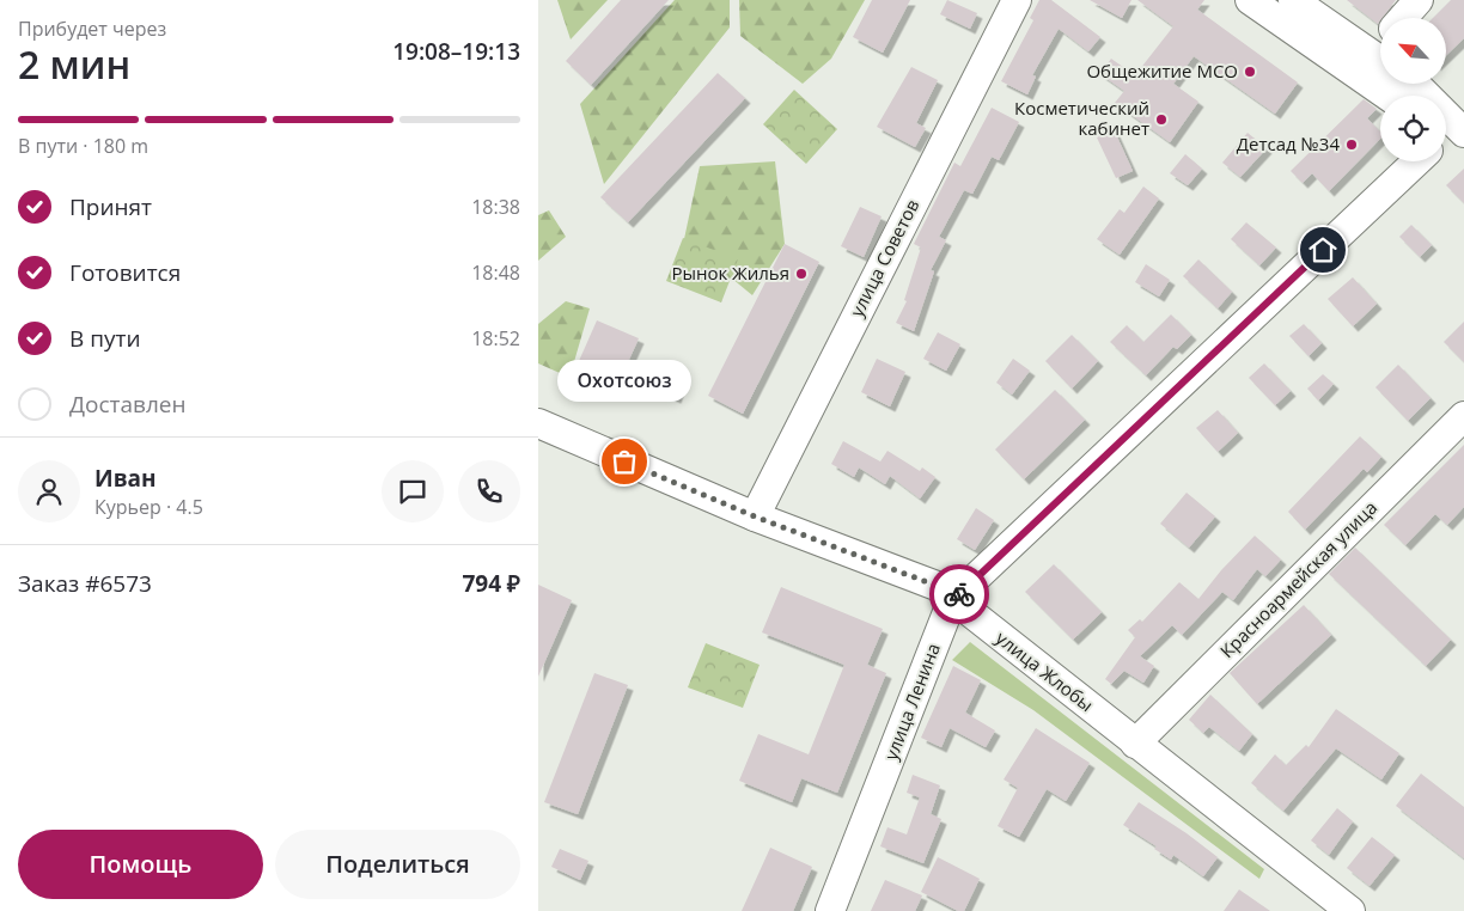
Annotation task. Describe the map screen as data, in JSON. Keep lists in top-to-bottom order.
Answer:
{
  "streets": {
    "street": [
      "улица Советов",
      "Красноармейская улица",
      "улица Жлобы",
      "улица Ленина"
    ]
  },
  "crossings": [
    ["улица Советов", "улица Жлобы"],
    ["Красноармейская улица", "улица Жлобы"],
    ["улица Жлобы", "улица Ленина"]
  ],
  "places": [
    "Общежитие МСО",
    "Косметический кабинет",
    "Детсад №34",
    "Рынок Жилья",
    "Охотсоюз"
  ],
  "north": "top left",
  "page": {
    "heading": ["2 мин", "Прибудет через", "19:08–19:13"],
    "panel": [
      "Иван",
      "Курьер · 4.5",
      "Заказ #6573",
      "794 ₽"
    ],
    "bar": "В пути · 180 m",
    "list": [
      ["Принят", "18:38"],
      ["Готовится", "18:48"],
      ["В пути", "18:52"],
      "Доставлен"
    ],
    "bubble": "Охотсоюз",
    "buttons": ["Помощь", "Поделиться"]
  }
}
